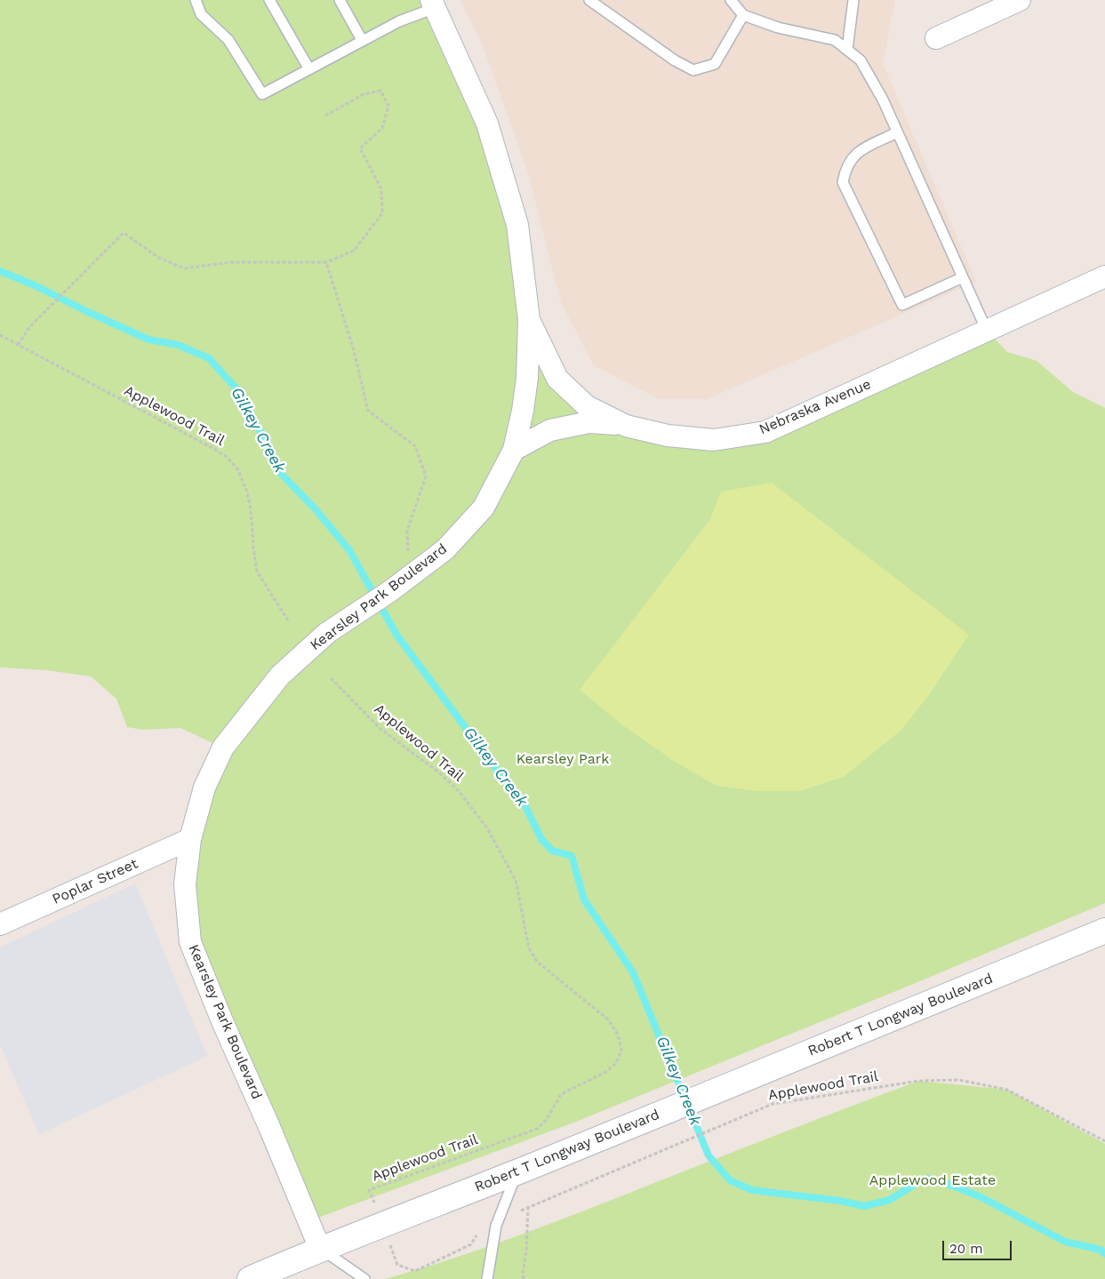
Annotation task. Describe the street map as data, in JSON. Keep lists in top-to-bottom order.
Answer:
{
  "streets": {
    "street": [
      "Nebraska Avenue",
      "Kearsley Park Boulevard",
      "Poplar Street",
      "Robert T Longway Boulevard"
    ],
    "path": ["Applewood Trail"]
  },
  "crossings": [
    ["Nebraska Avenue", "Kearsley Park Boulevard"],
    ["Applewood Trail", "Robert T Longway Boulevard"],
    ["Kearsley Park Boulevard", "Poplar Street"],
    ["Kearsley Park Boulevard", "Robert T Longway Boulevard"]
  ],
  "water": ["Gilkey Creek"],
  "parks": ["Kearsley Park", "Applewood Estate"],
  "scale_bar": "20 m"
}
